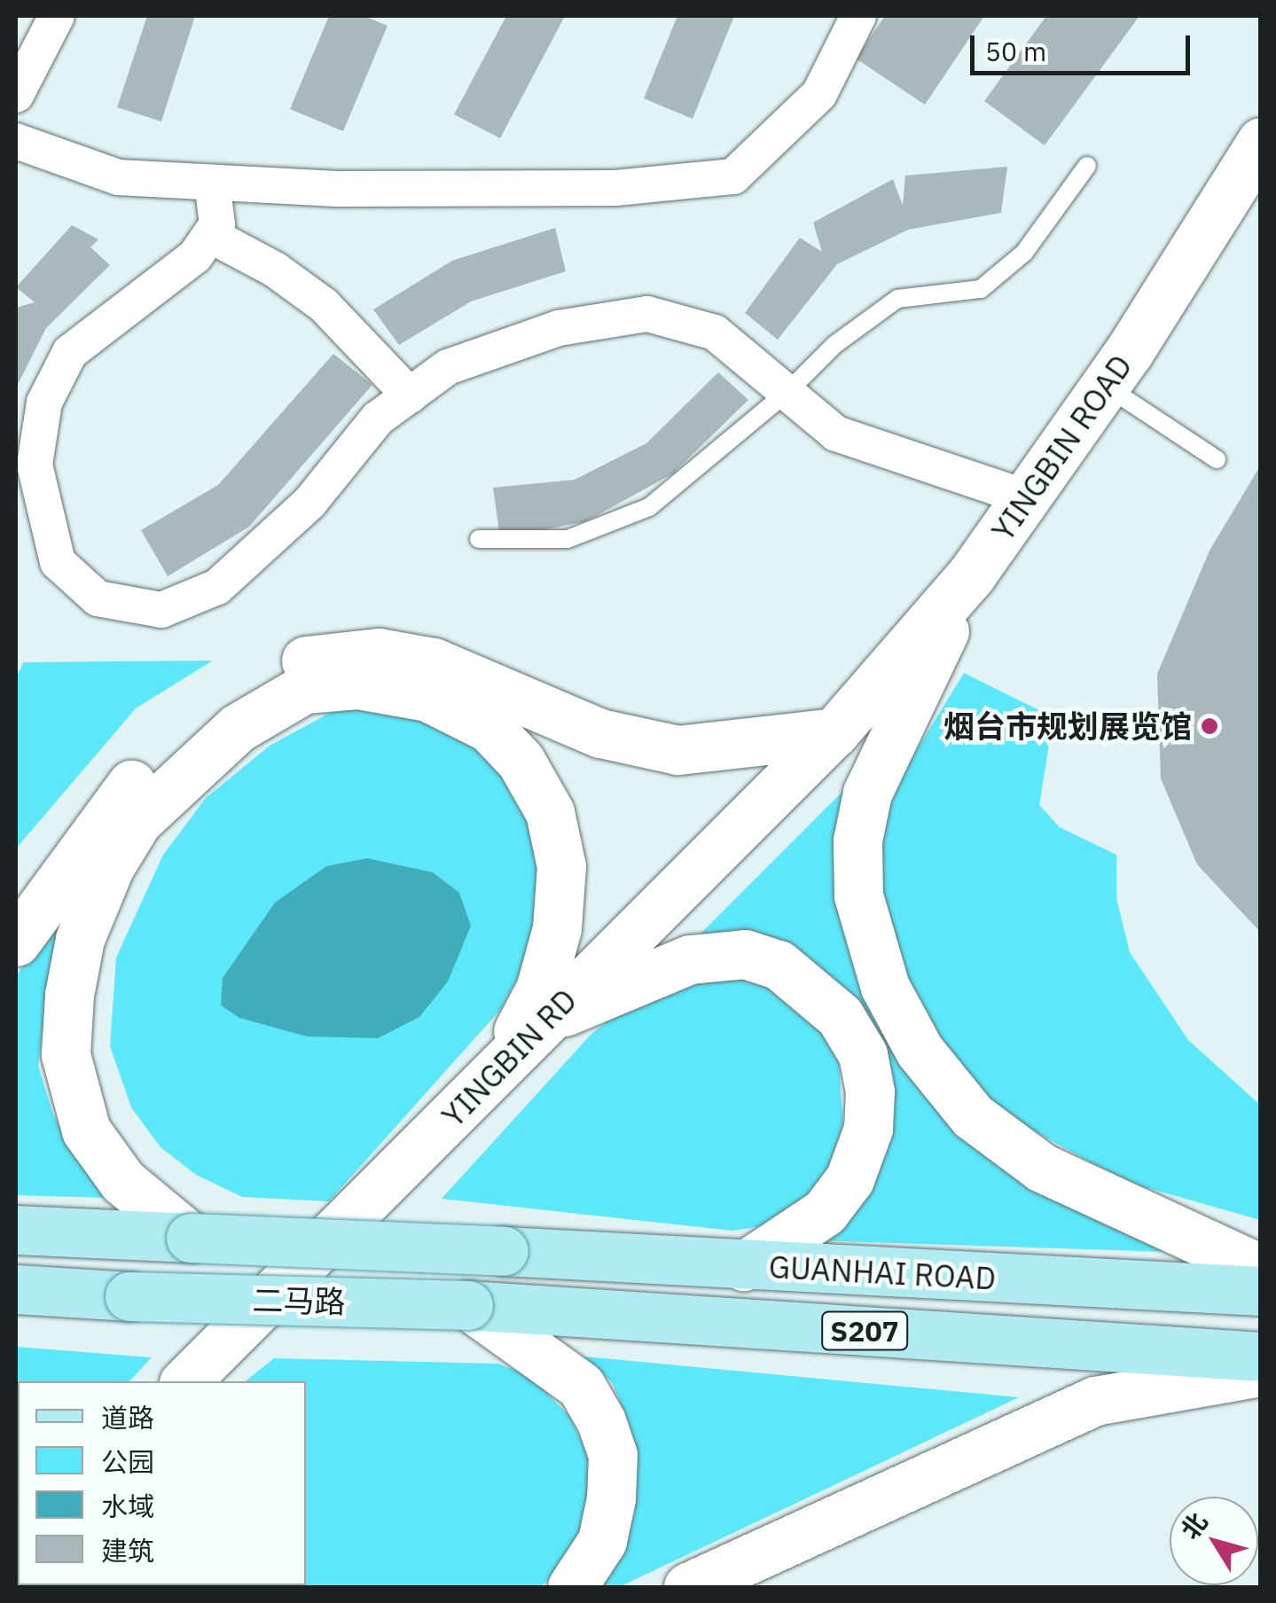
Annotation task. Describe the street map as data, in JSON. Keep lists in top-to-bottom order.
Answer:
{
  "streets": {
    "main road": [
      "YINGBIN ROAD",
      "YINGBIN RD",
      "GUANHAI ROAD",
      "二马路",
      "S207"
    ]
  },
  "crossings": [
    ["YINGBIN ROAD", "YINGBIN RD"],
    ["GUANHAI ROAD", "二马路"],
    ["二马路", "S207"]
  ],
  "places": ["烟台市规划展览馆"],
  "legend": [
    "道路",
    "公园",
    "水域",
    "建筑"
  ],
  "scale_bar": "50 m",
  "north": "top left"
}
